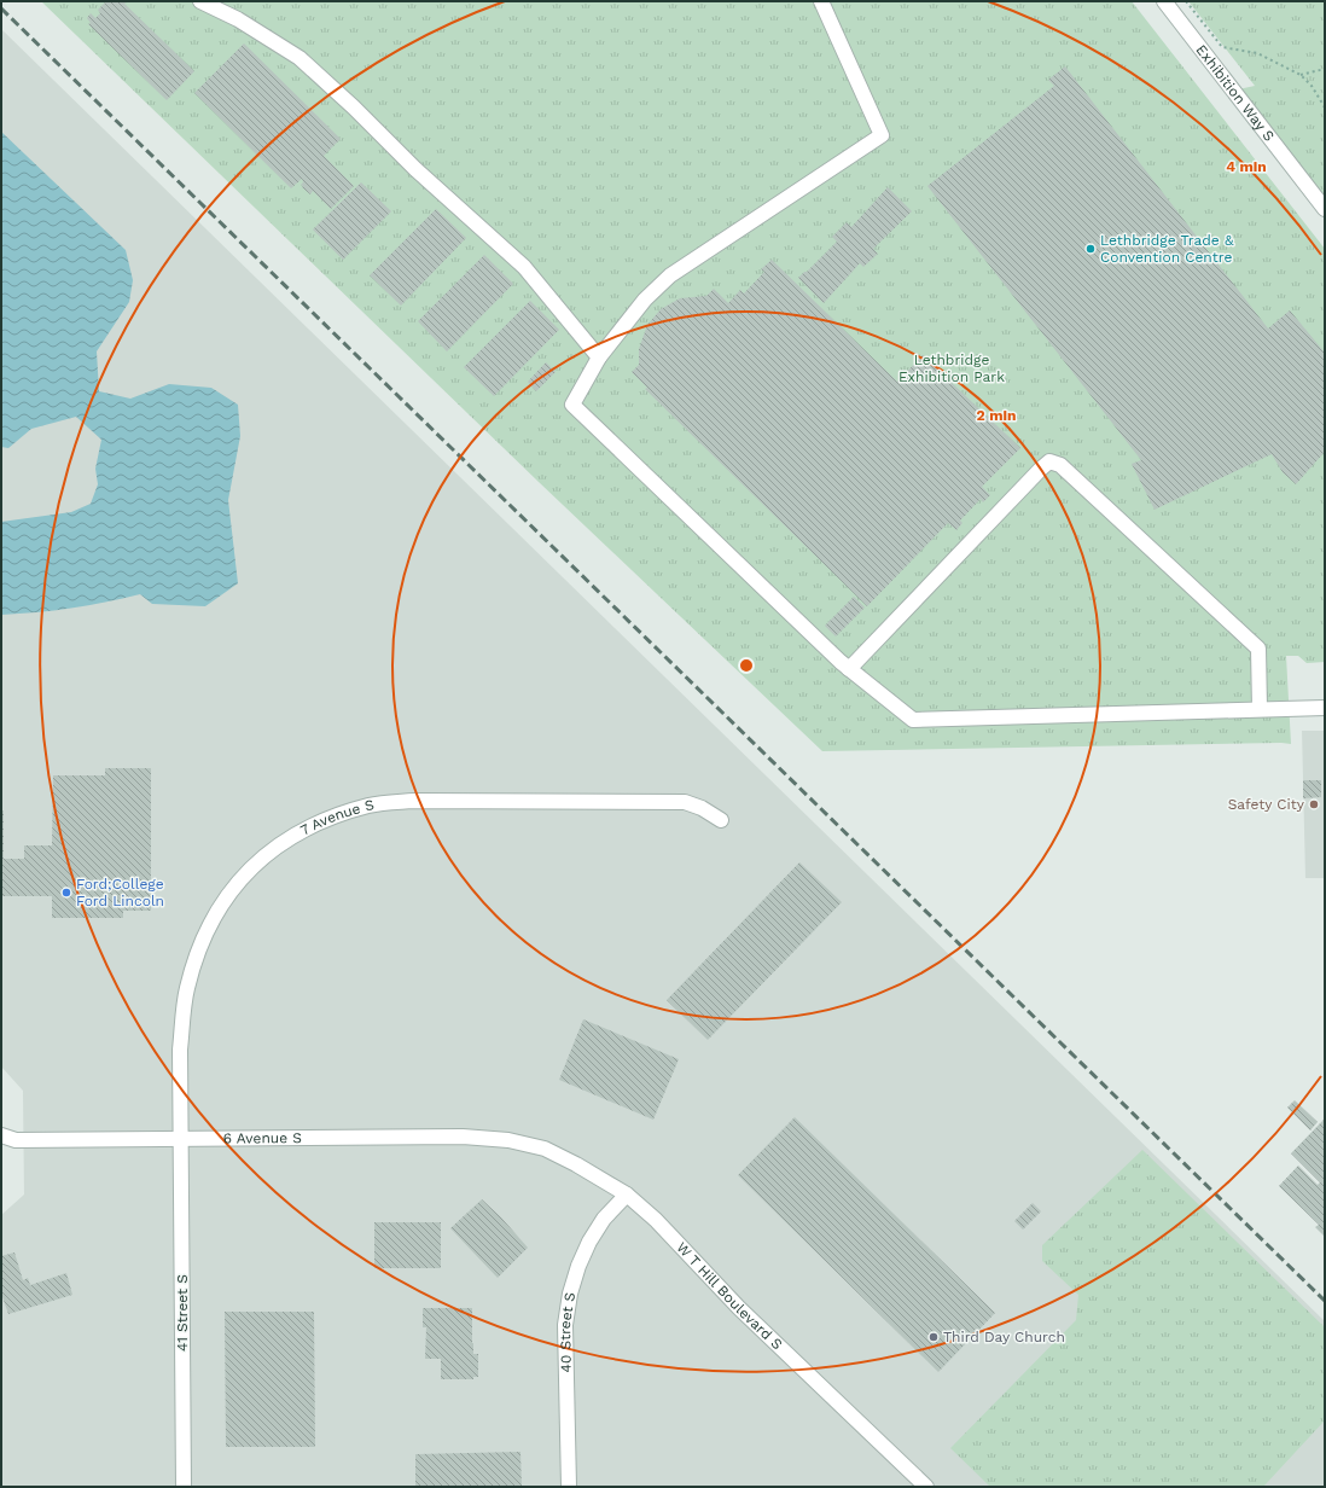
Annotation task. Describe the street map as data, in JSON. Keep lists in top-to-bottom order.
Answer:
{
  "streets": {
    "street": [
      "Exhibition Way S",
      "7 Avenue S",
      "6 Avenue S",
      "W T Hill Boulevard S",
      "41 Street S",
      "40 Street S"
    ]
  },
  "crossings": [
    ["7 Avenue S", "6 Avenue S"],
    ["7 Avenue S", "41 Street S"],
    ["6 Avenue S", "W T Hill Boulevard S"],
    ["6 Avenue S", "41 Street S"],
    ["W T Hill Boulevard S", "40 Street S"]
  ],
  "parks": ["Lethbridge Exhibition Park"],
  "places": [
    "Lethbridge Trade & Convention Centre",
    "Safety City",
    "Ford;College Ford Lincoln",
    "Third Day Church"
  ],
  "rings": ["4 min", "2 min"]
}
